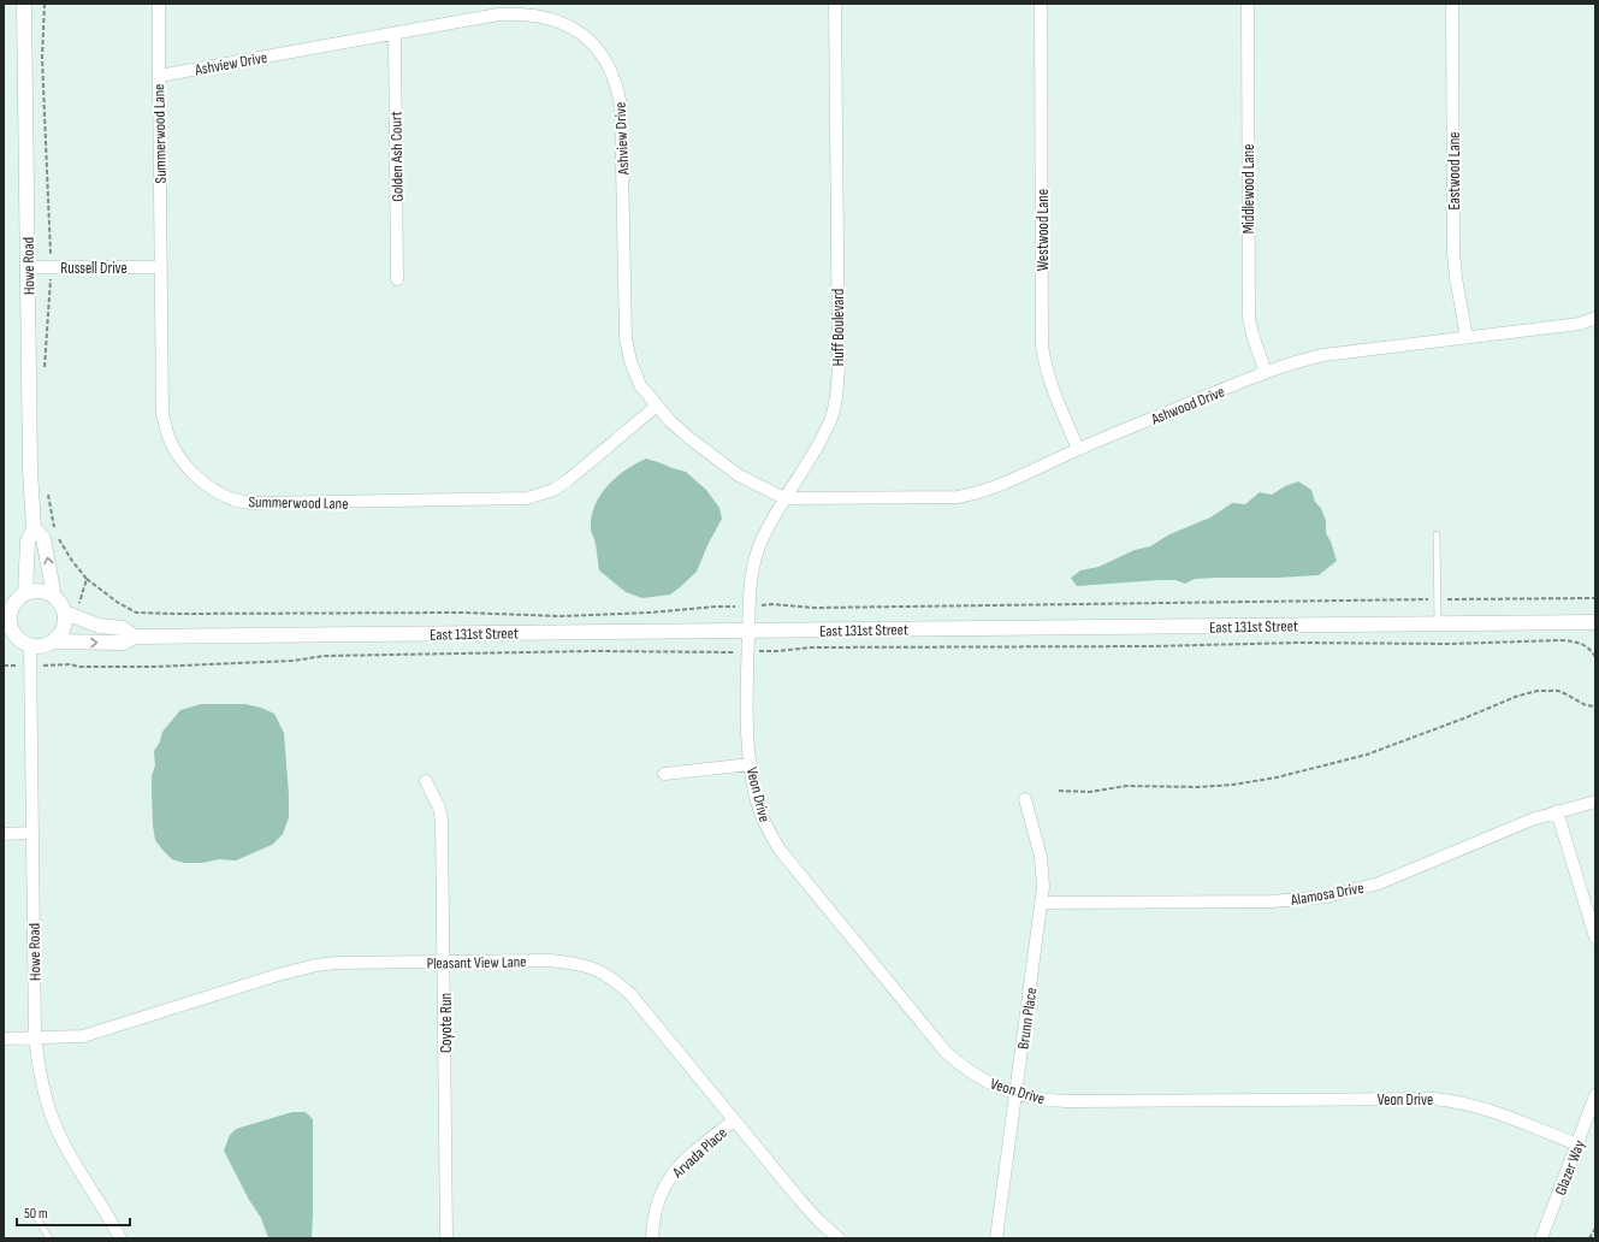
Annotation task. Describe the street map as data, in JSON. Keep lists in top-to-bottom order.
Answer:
{
  "streets": {
    "street": [
      "Ashview Drive",
      "Summerwood Lane",
      "Golden Ash Court",
      "Eastwood Lane",
      "Middlewood Lane",
      "Westwood Lane",
      "Howe Road",
      "Russell Drive",
      "Huff Boulevard",
      "Ashwood Drive",
      "East 131st Street",
      "Veon Drive",
      "Alamosa Drive",
      "Pleasant View Lane",
      "Brunn Place",
      "Coyote Run",
      "Arvada Place",
      "Glazer Way"
    ]
  },
  "crossings": [
    ["Ashview Drive", "Summerwood Lane"],
    ["Ashview Drive", "Golden Ash Court"],
    ["Ashview Drive", "Huff Boulevard"],
    ["Ashview Drive", "Ashwood Drive"],
    ["Summerwood Lane", "Russell Drive"],
    ["Eastwood Lane", "Ashwood Drive"],
    ["Middlewood Lane", "Ashwood Drive"],
    ["Westwood Lane", "Ashwood Drive"],
    ["Howe Road", "Russell Drive"],
    ["Howe Road", "East 131st Street"],
    ["Howe Road", "Pleasant View Lane"],
    ["Huff Boulevard", "Ashwood Drive"],
    ["Huff Boulevard", "East 131st Street"],
    ["Huff Boulevard", "Veon Drive"],
    ["East 131st Street", "Veon Drive"],
    ["Veon Drive", "Brunn Place"],
    ["Veon Drive", "Glazer Way"],
    ["Alamosa Drive", "Brunn Place"],
    ["Pleasant View Lane", "Coyote Run"],
    ["Pleasant View Lane", "Arvada Place"]
  ],
  "scale_bar": "50 m"
}
